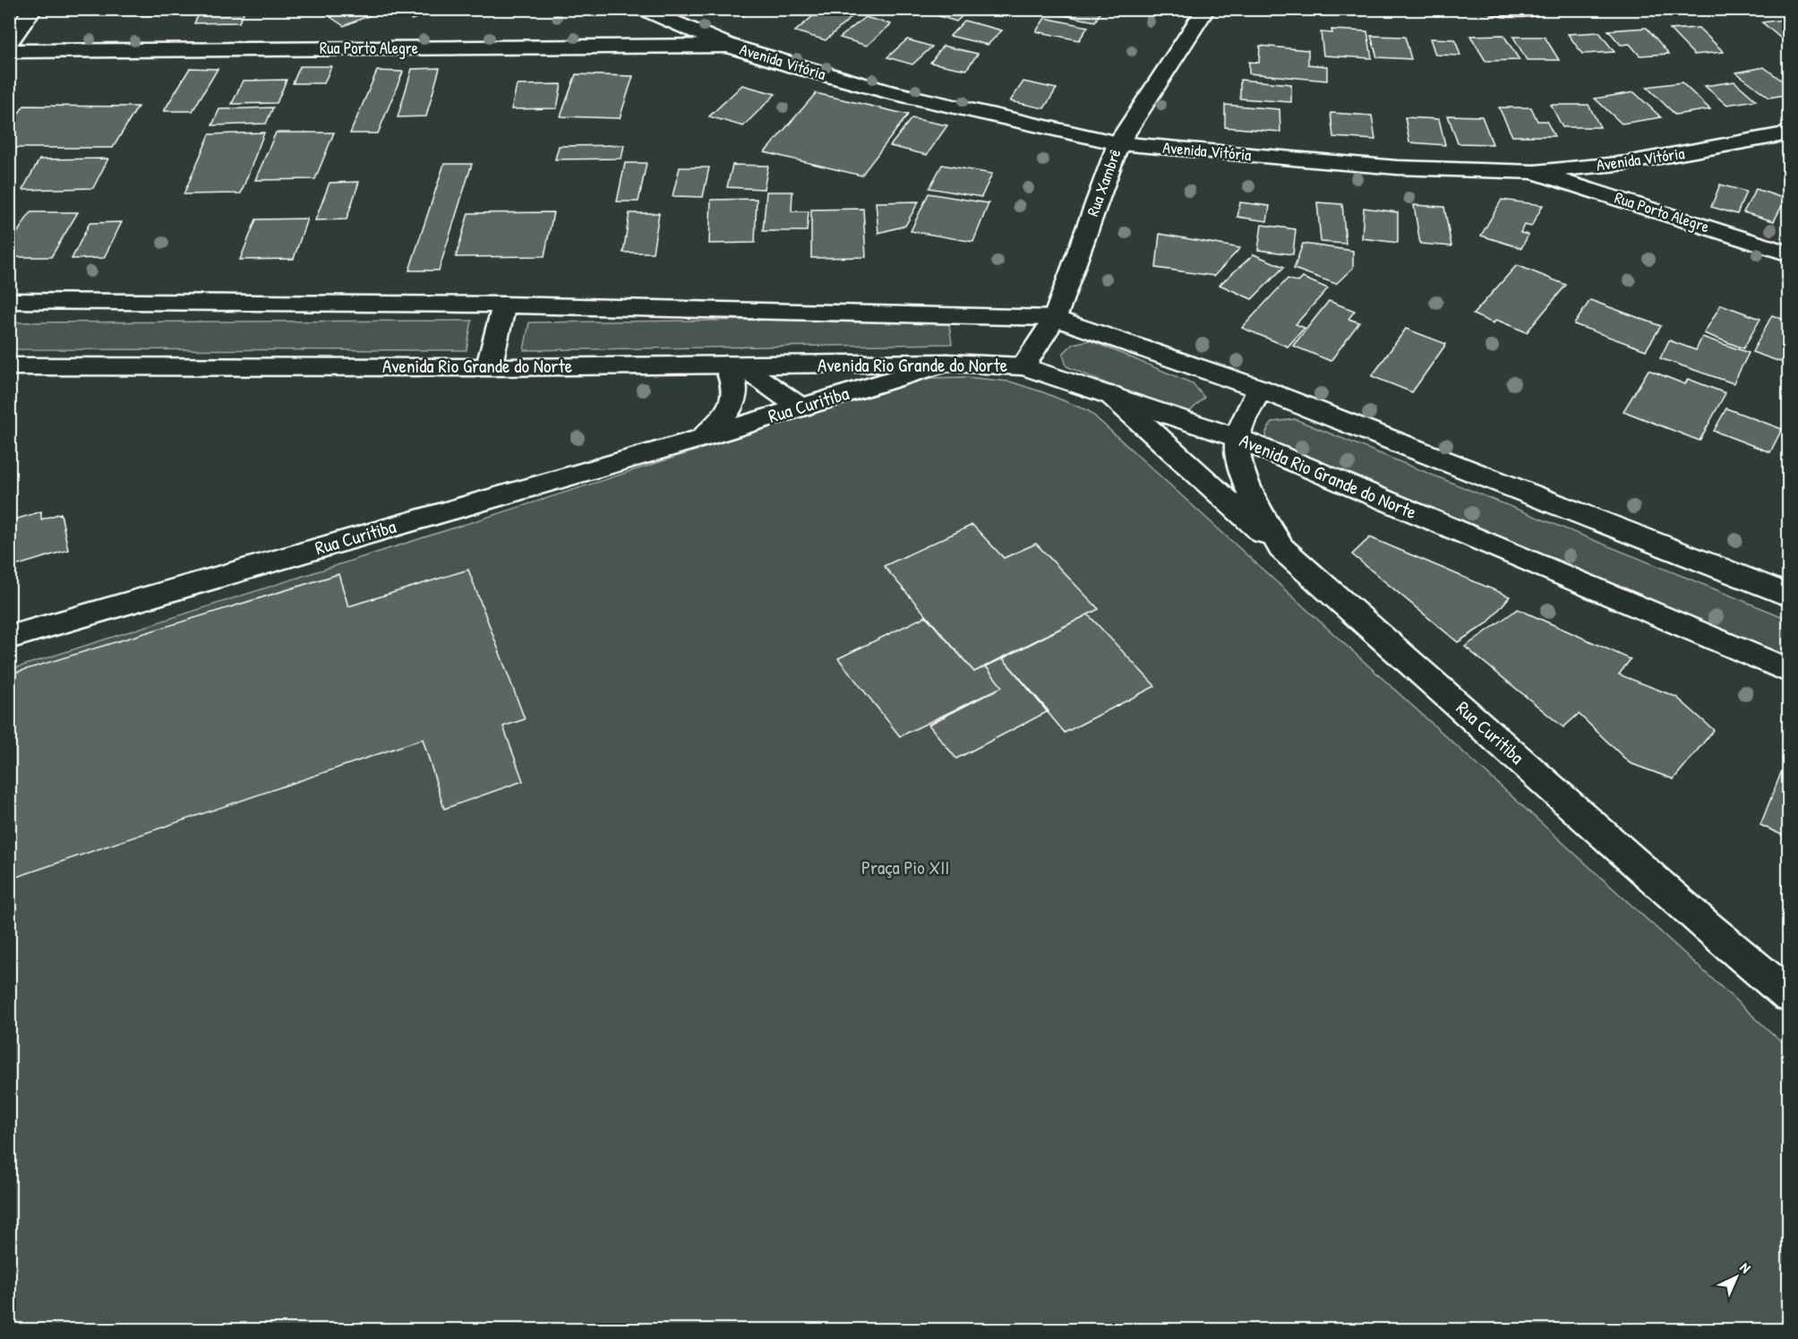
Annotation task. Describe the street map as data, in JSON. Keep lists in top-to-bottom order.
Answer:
{
  "streets": {
    "street": [
      "Rua Porto Alegre",
      "Avenida Vitória",
      "Rua Xambrê",
      "Avenida Rio Grande do Norte",
      "Rua Curitiba"
    ]
  },
  "crossings": [
    ["Rua Porto Alegre", "Avenida Vitória"],
    ["Avenida Vitória", "Rua Xambrê"],
    ["Rua Xambrê", "Avenida Rio Grande do Norte"],
    ["Avenida Rio Grande do Norte", "Rua Curitiba"]
  ],
  "parks": ["Praça Pio XII"],
  "north": "top right"
}
